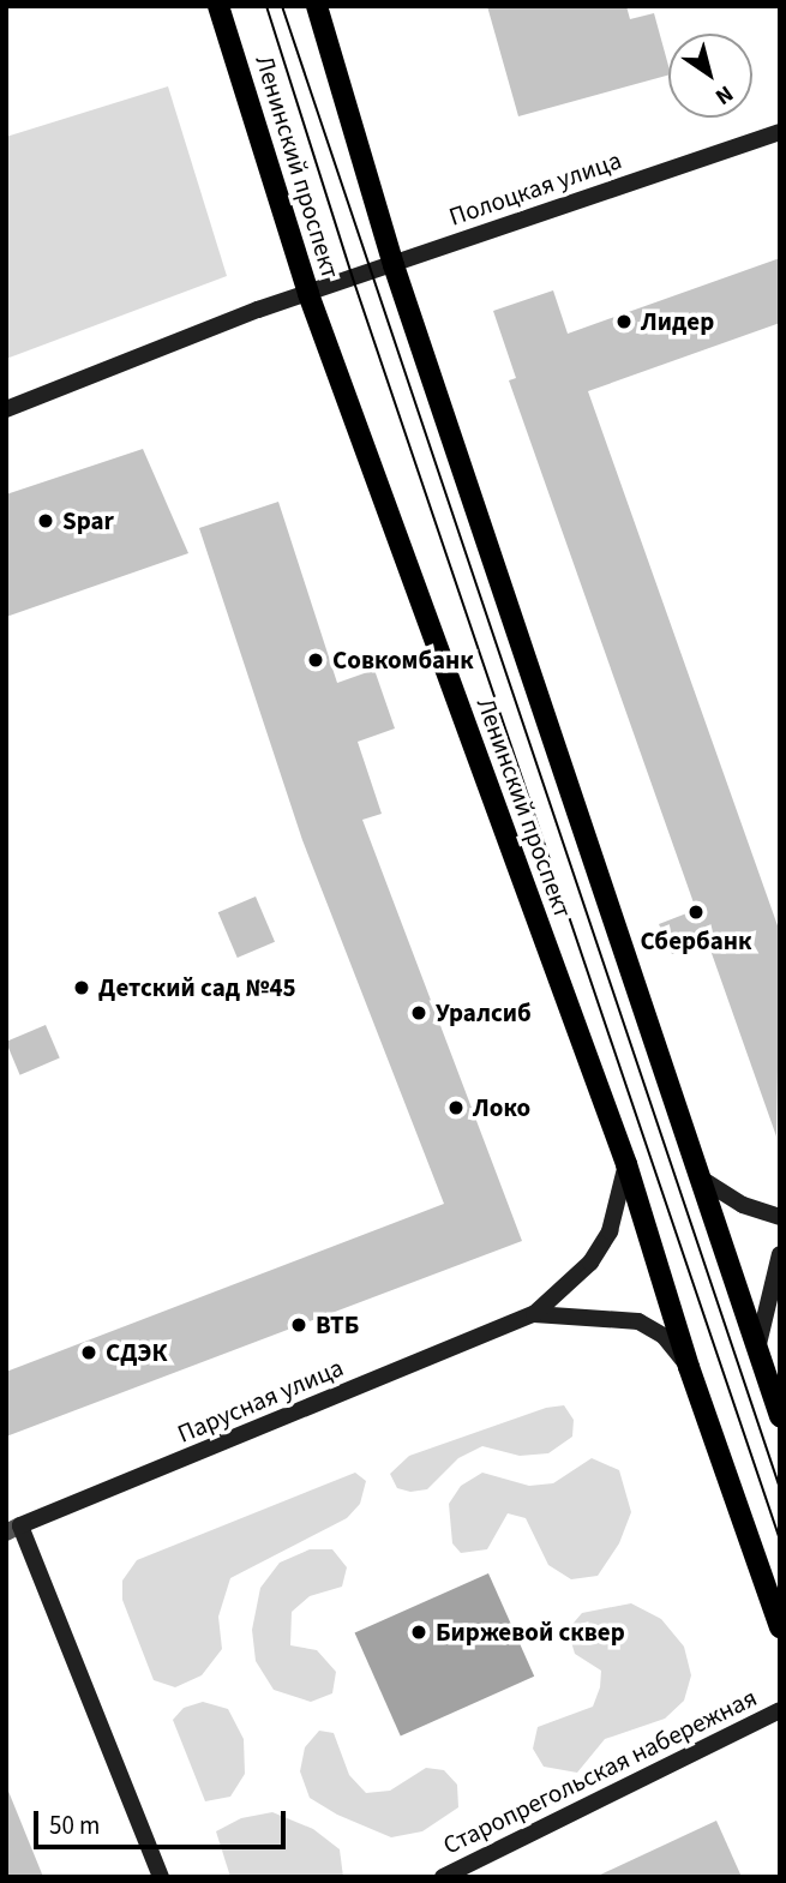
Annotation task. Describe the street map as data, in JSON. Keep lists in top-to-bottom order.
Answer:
{
  "streets": {
    "main road": ["Ленинский проспект"],
    "street": ["Полоцкая улица", "Парусная улица", "Старопрегольская набережная"]
  },
  "crossings": [
    ["Ленинский проспект", "Полоцкая улица"]
  ],
  "places": [
    "Лидер",
    "Spar",
    "Совкомбанк",
    "Сбербанк",
    "Детский сад №45",
    "Уралсиб",
    "Локо",
    "ВТБ",
    "СДЭК",
    "Биржевой сквер"
  ],
  "scale_bar": "50 m",
  "north": "bottom right"
}
